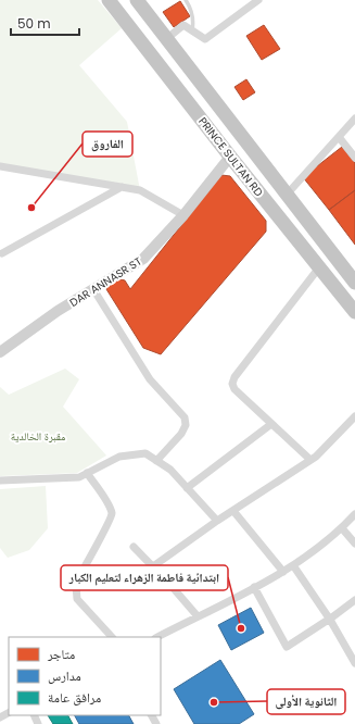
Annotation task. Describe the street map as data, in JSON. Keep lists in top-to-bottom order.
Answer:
{
  "streets": {
    "highway": ["PRINCE SULTAN RD"],
    "street": ["DAR ANNASR ST"]
  },
  "crossings": [
    ["PRINCE SULTAN RD", "DAR ANNASR ST"]
  ],
  "parks": ["مقبرة الخالدية"],
  "places": ["الفاروق", "ابتدائية فاطمة الزهراء لتعليم الكبار", "الثانوية الأولى"],
  "legend": ["متاجر", "مدارس", "مرافق عامة"],
  "scale_bar": "50 m"
}
